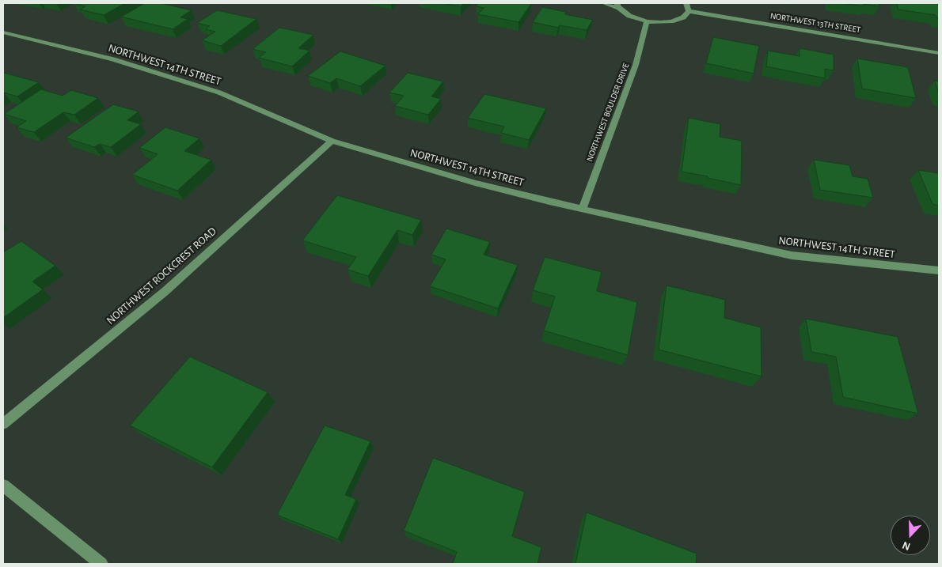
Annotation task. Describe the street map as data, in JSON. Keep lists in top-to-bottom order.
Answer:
{
  "streets": {
    "street": [
      "NORTHWEST 13TH STREET",
      "NORTHWEST 14TH STREET",
      "NORTHWEST BOULDER DRIVE",
      "NORTHWEST ROCKCREST ROAD"
    ]
  },
  "crossings": [
    ["NORTHWEST 14TH STREET", "NORTHWEST BOULDER DRIVE"],
    ["NORTHWEST 14TH STREET", "NORTHWEST ROCKCREST ROAD"]
  ],
  "north": "bottom"
}
